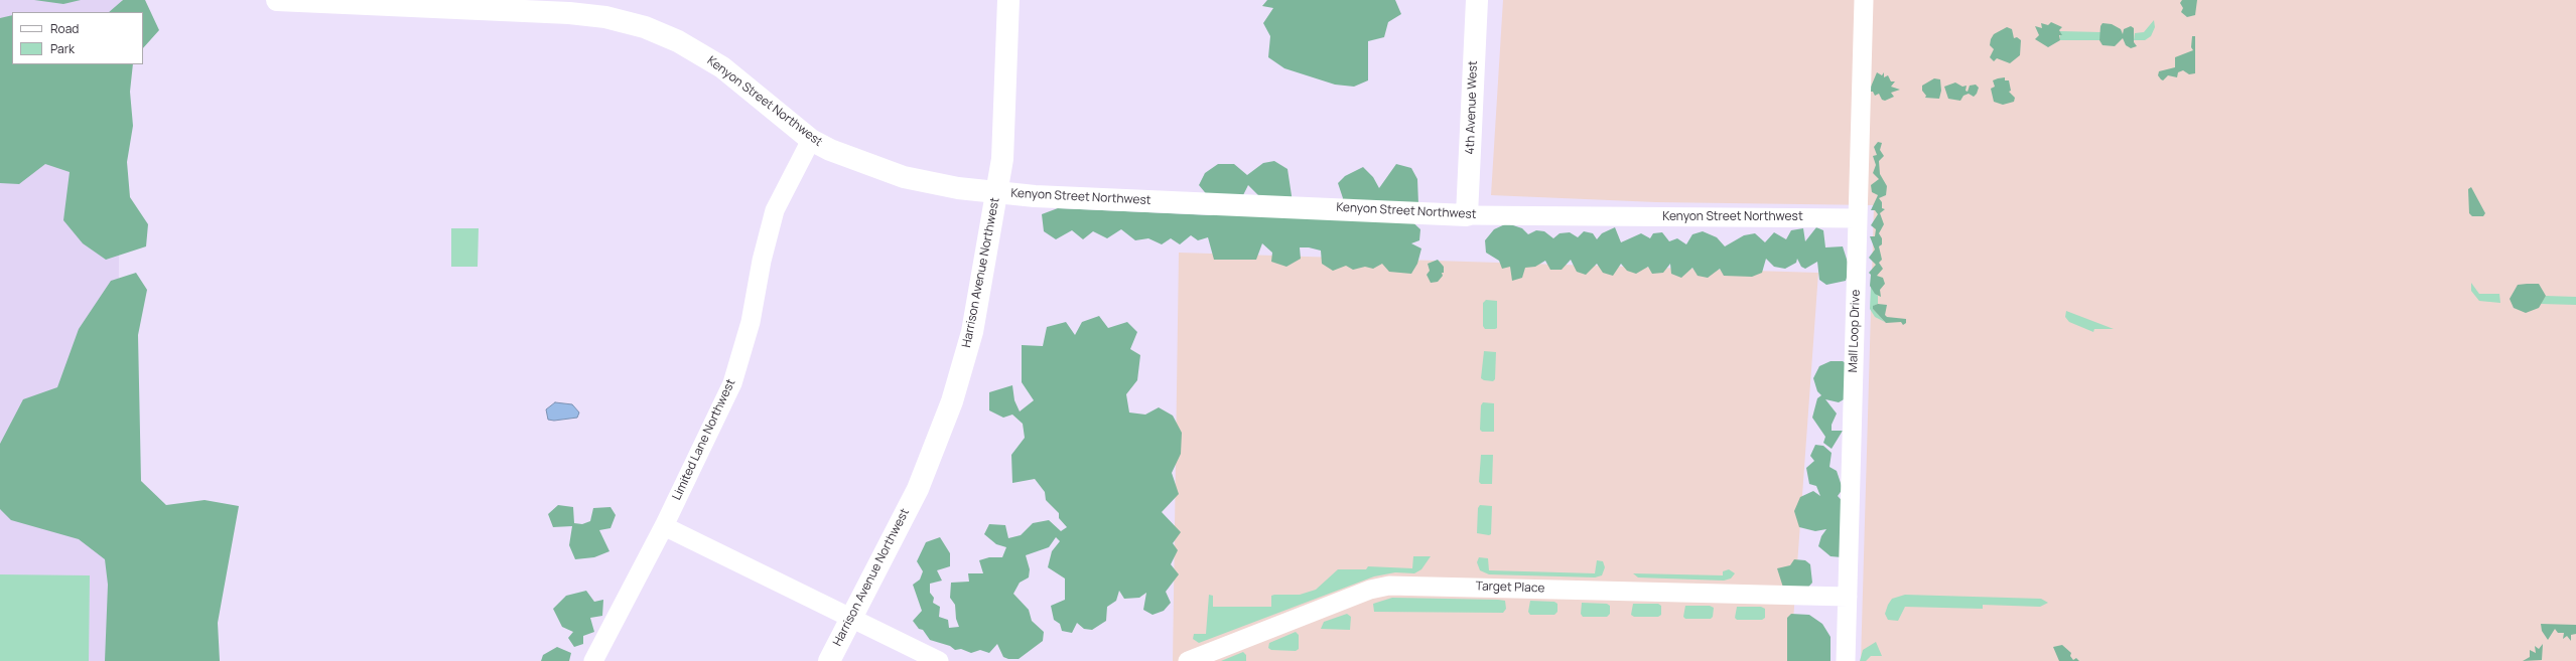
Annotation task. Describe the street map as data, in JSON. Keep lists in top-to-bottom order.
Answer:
{
  "streets": {
    "street": [
      "Kenyon Street Northwest",
      "4th Avenue West",
      "Harrison Avenue Northwest",
      "Mall Loop Drive",
      "Limited Lane Northwest",
      "Target Place"
    ]
  },
  "crossings": [
    ["Kenyon Street Northwest", "4th Avenue West"],
    ["Kenyon Street Northwest", "Harrison Avenue Northwest"],
    ["Kenyon Street Northwest", "Mall Loop Drive"],
    ["Kenyon Street Northwest", "Limited Lane Northwest"],
    ["Mall Loop Drive", "Target Place"]
  ],
  "legend": ["Road", "Park"]
}
